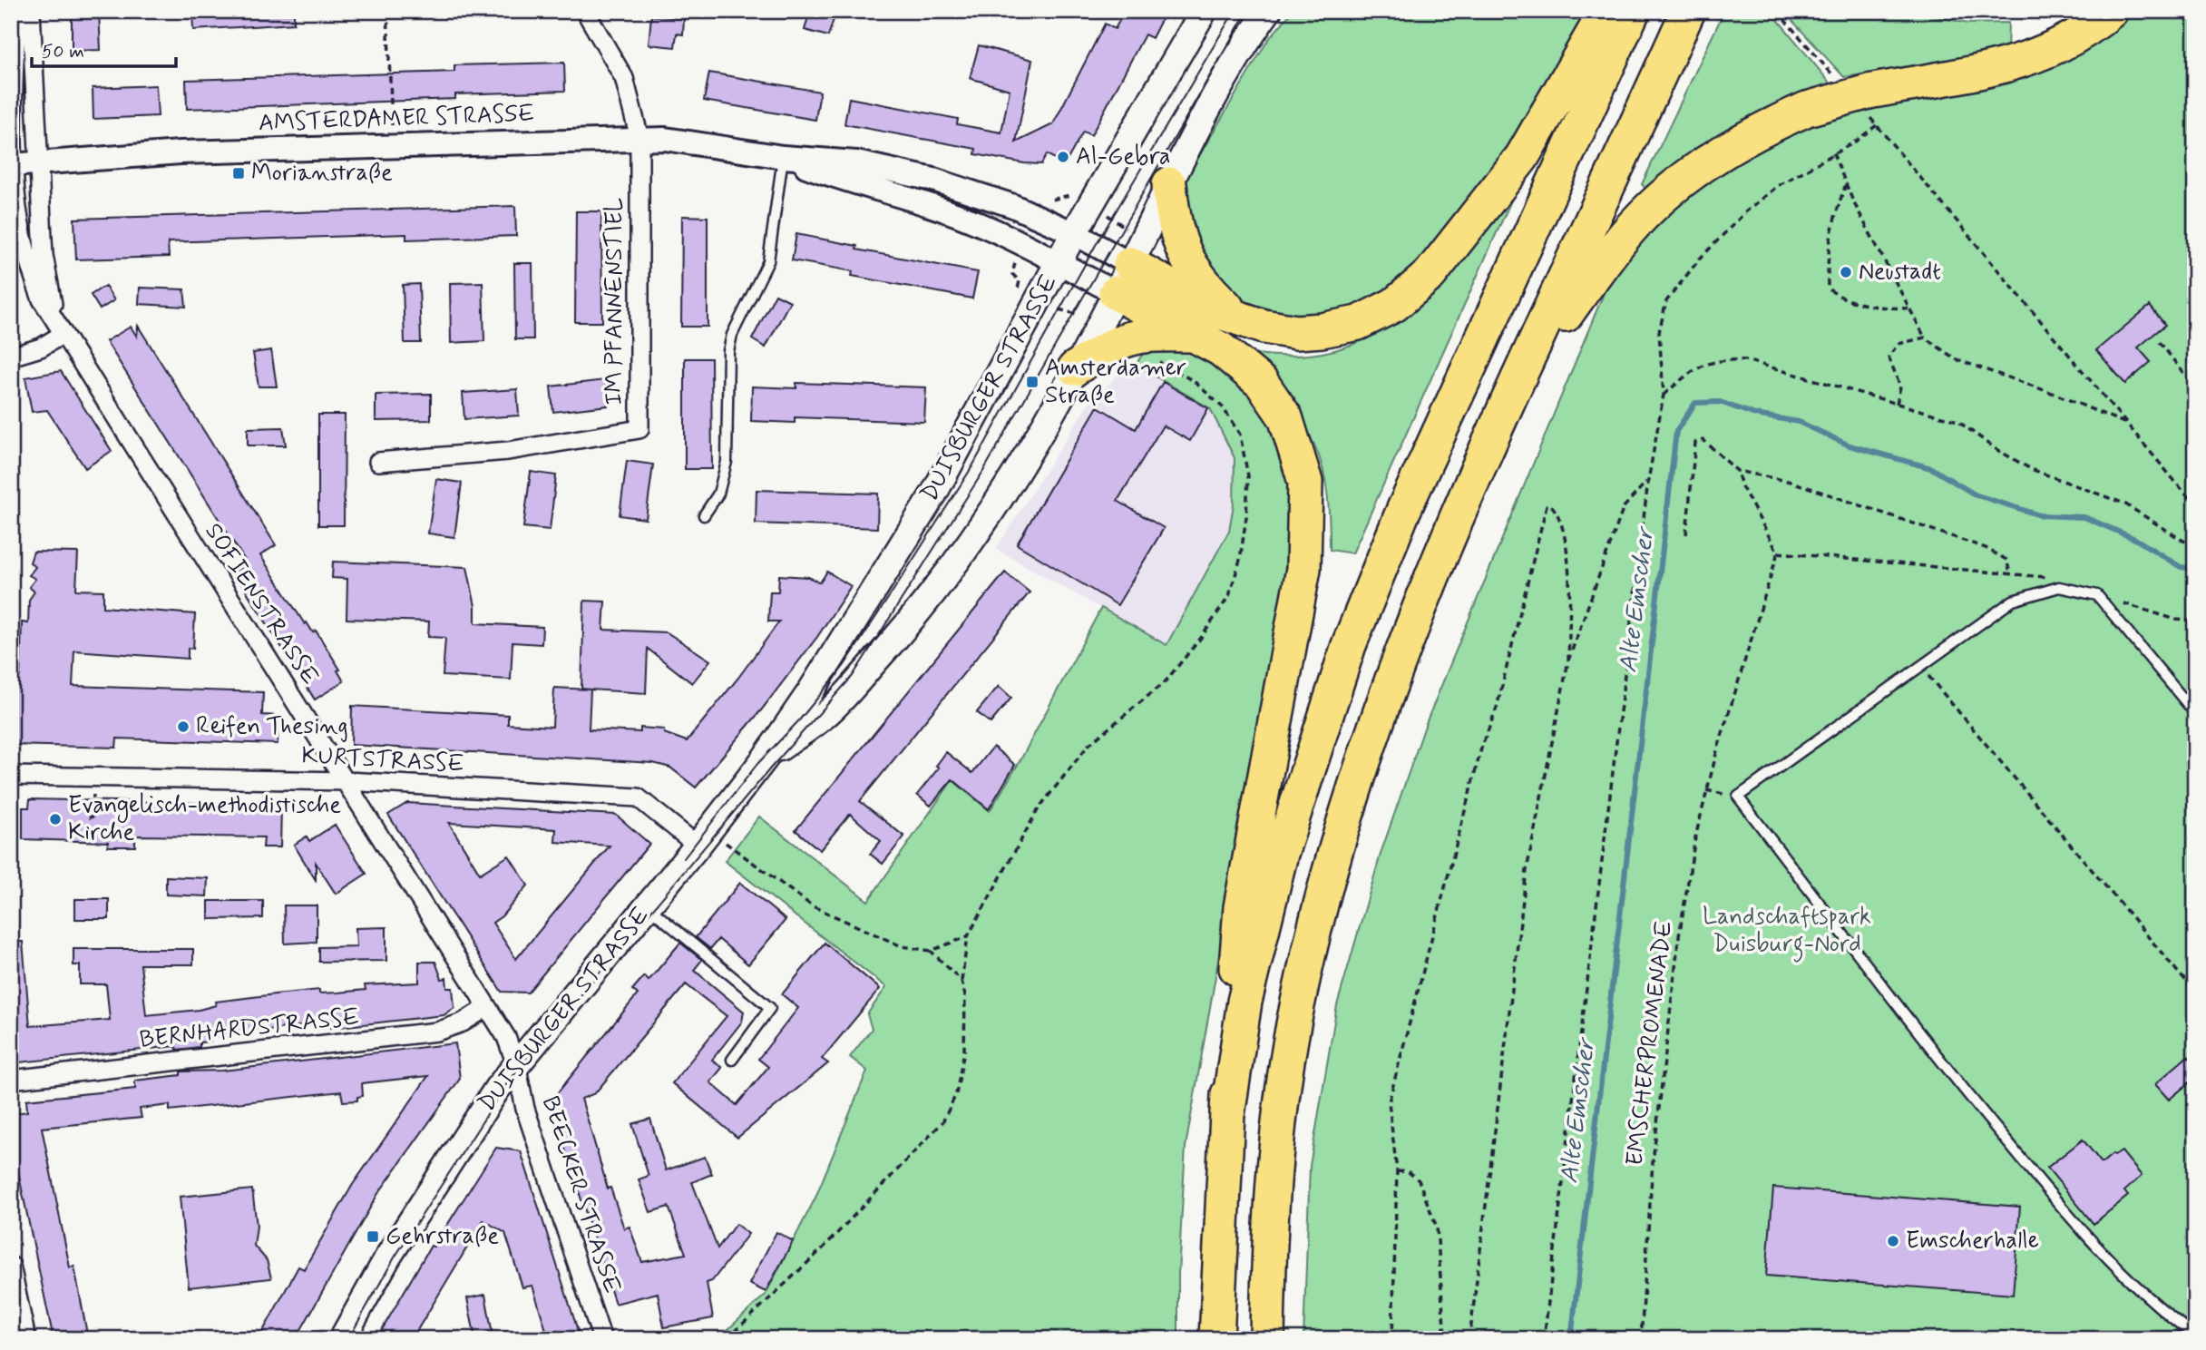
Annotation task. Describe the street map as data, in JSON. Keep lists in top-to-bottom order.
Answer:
{
  "streets": {
    "main road": ["DUISBURGER STRASSE"],
    "street": [
      "AMSTERDAMER STRASSE",
      "IM PFANNENSTIEL",
      "SOFIENSTRASSE",
      "KURTSTRASSE",
      "BERNHARDSTRASSE",
      "BEECKER STRASSE"
    ],
    "path": ["EMSCHERPROMENADE"]
  },
  "crossings": [
    ["AMSTERDAMER STRASSE", "IM PFANNENSTIEL"],
    ["AMSTERDAMER STRASSE", "DUISBURGER STRASSE"],
    ["AMSTERDAMER STRASSE", "SOFIENSTRASSE"],
    ["DUISBURGER STRASSE", "SOFIENSTRASSE"],
    ["DUISBURGER STRASSE", "KURTSTRASSE"],
    ["DUISBURGER STRASSE", "BEECKER STRASSE"],
    ["SOFIENSTRASSE", "KURTSTRASSE"],
    ["SOFIENSTRASSE", "BERNHARDSTRASSE"],
    ["SOFIENSTRASSE", "BEECKER STRASSE"]
  ],
  "water": ["Alte Emscher"],
  "parks": ["Landschaftspark Duisburg-Nord"],
  "places": {
    "other": [
      "Al-Gebra",
      "Neustadt",
      "Reifen Thesing",
      "Evangelisch-methodistische Kirche",
      "Emscherhalle"
    ],
    "transit": ["Morianstraße", "Amsterdamer Straße", "Gehrstraße"]
  },
  "scale_bar": "50 m"
}
